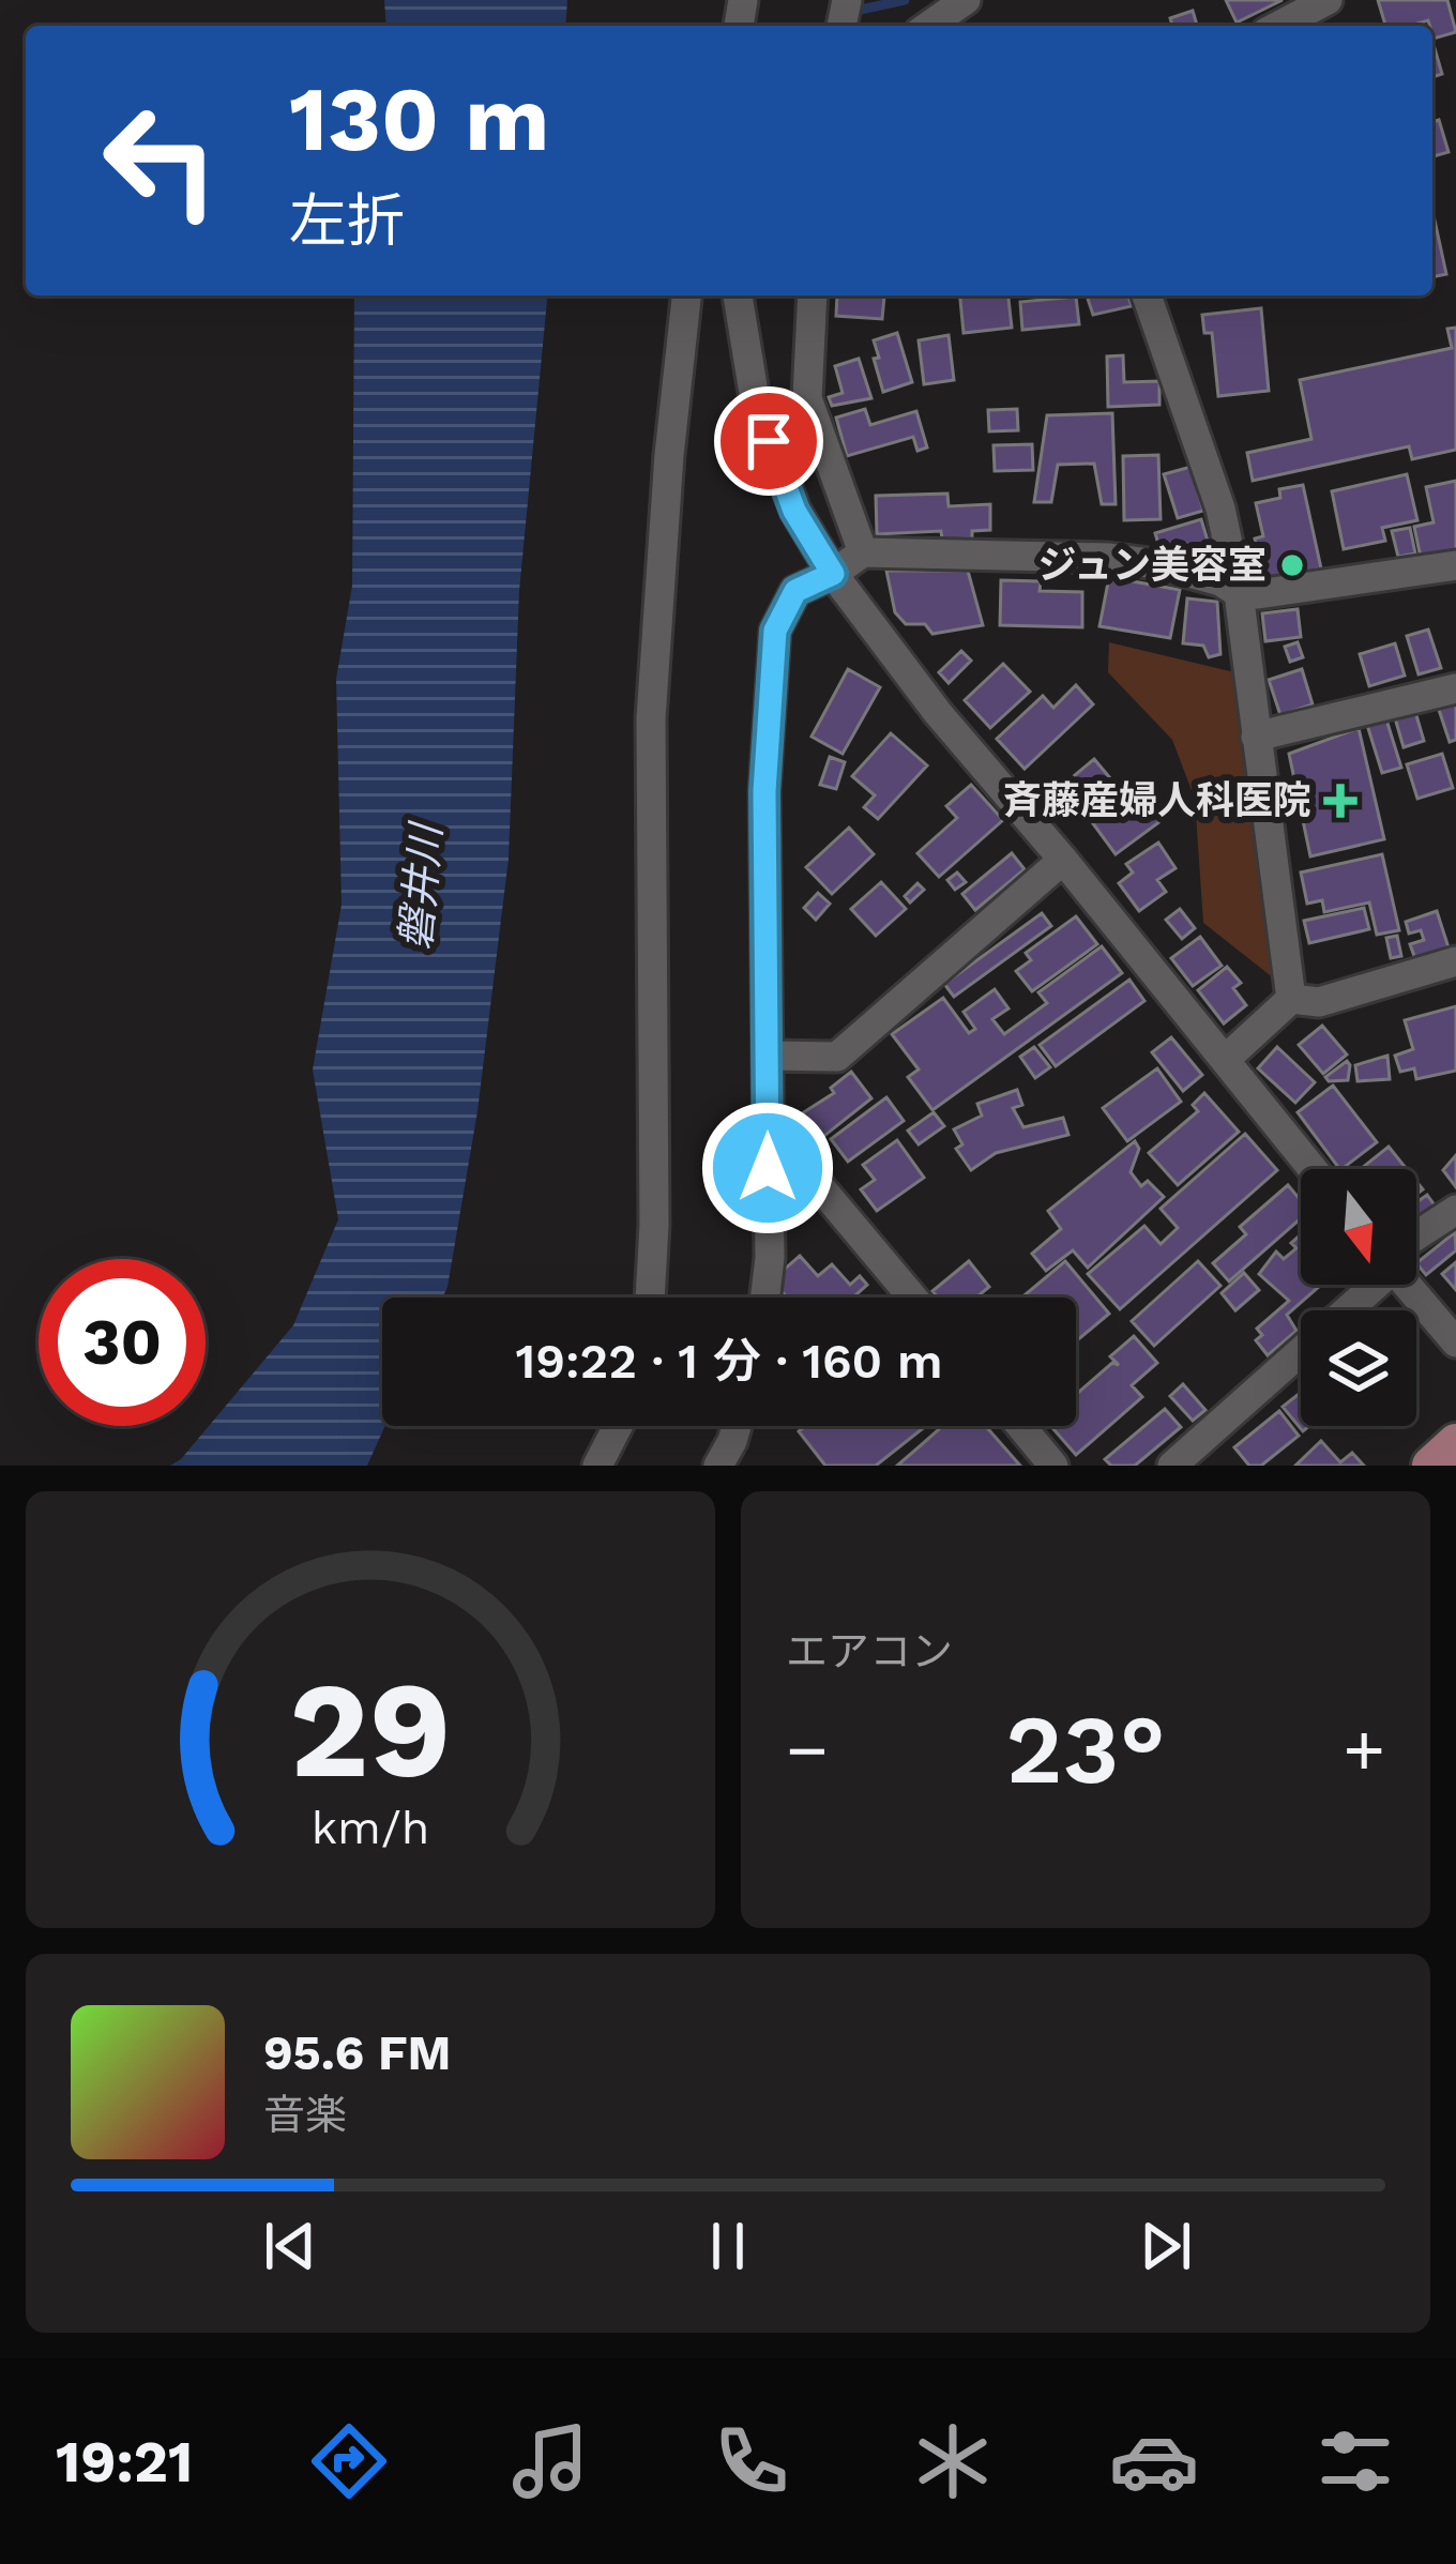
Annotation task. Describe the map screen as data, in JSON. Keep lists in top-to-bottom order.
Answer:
{
  "water": ["磐井川"],
  "places": {
    "other": ["ジュン美容室"],
    "health": ["斉藤産婦人科医院"]
  },
  "north": "bottom",
  "page": {
    "turn": ["130 m", "左折"],
    "limit": "30",
    "trip": "19:22 · 1 分 · 160 m",
    "tile": "エアコン",
    "heat": ["−", "23°", "+"],
    "song": ["95.6 FM", "音楽"],
    "tabs": "19:21",
    "gauge": ["29", "km/h"]
  }
}
